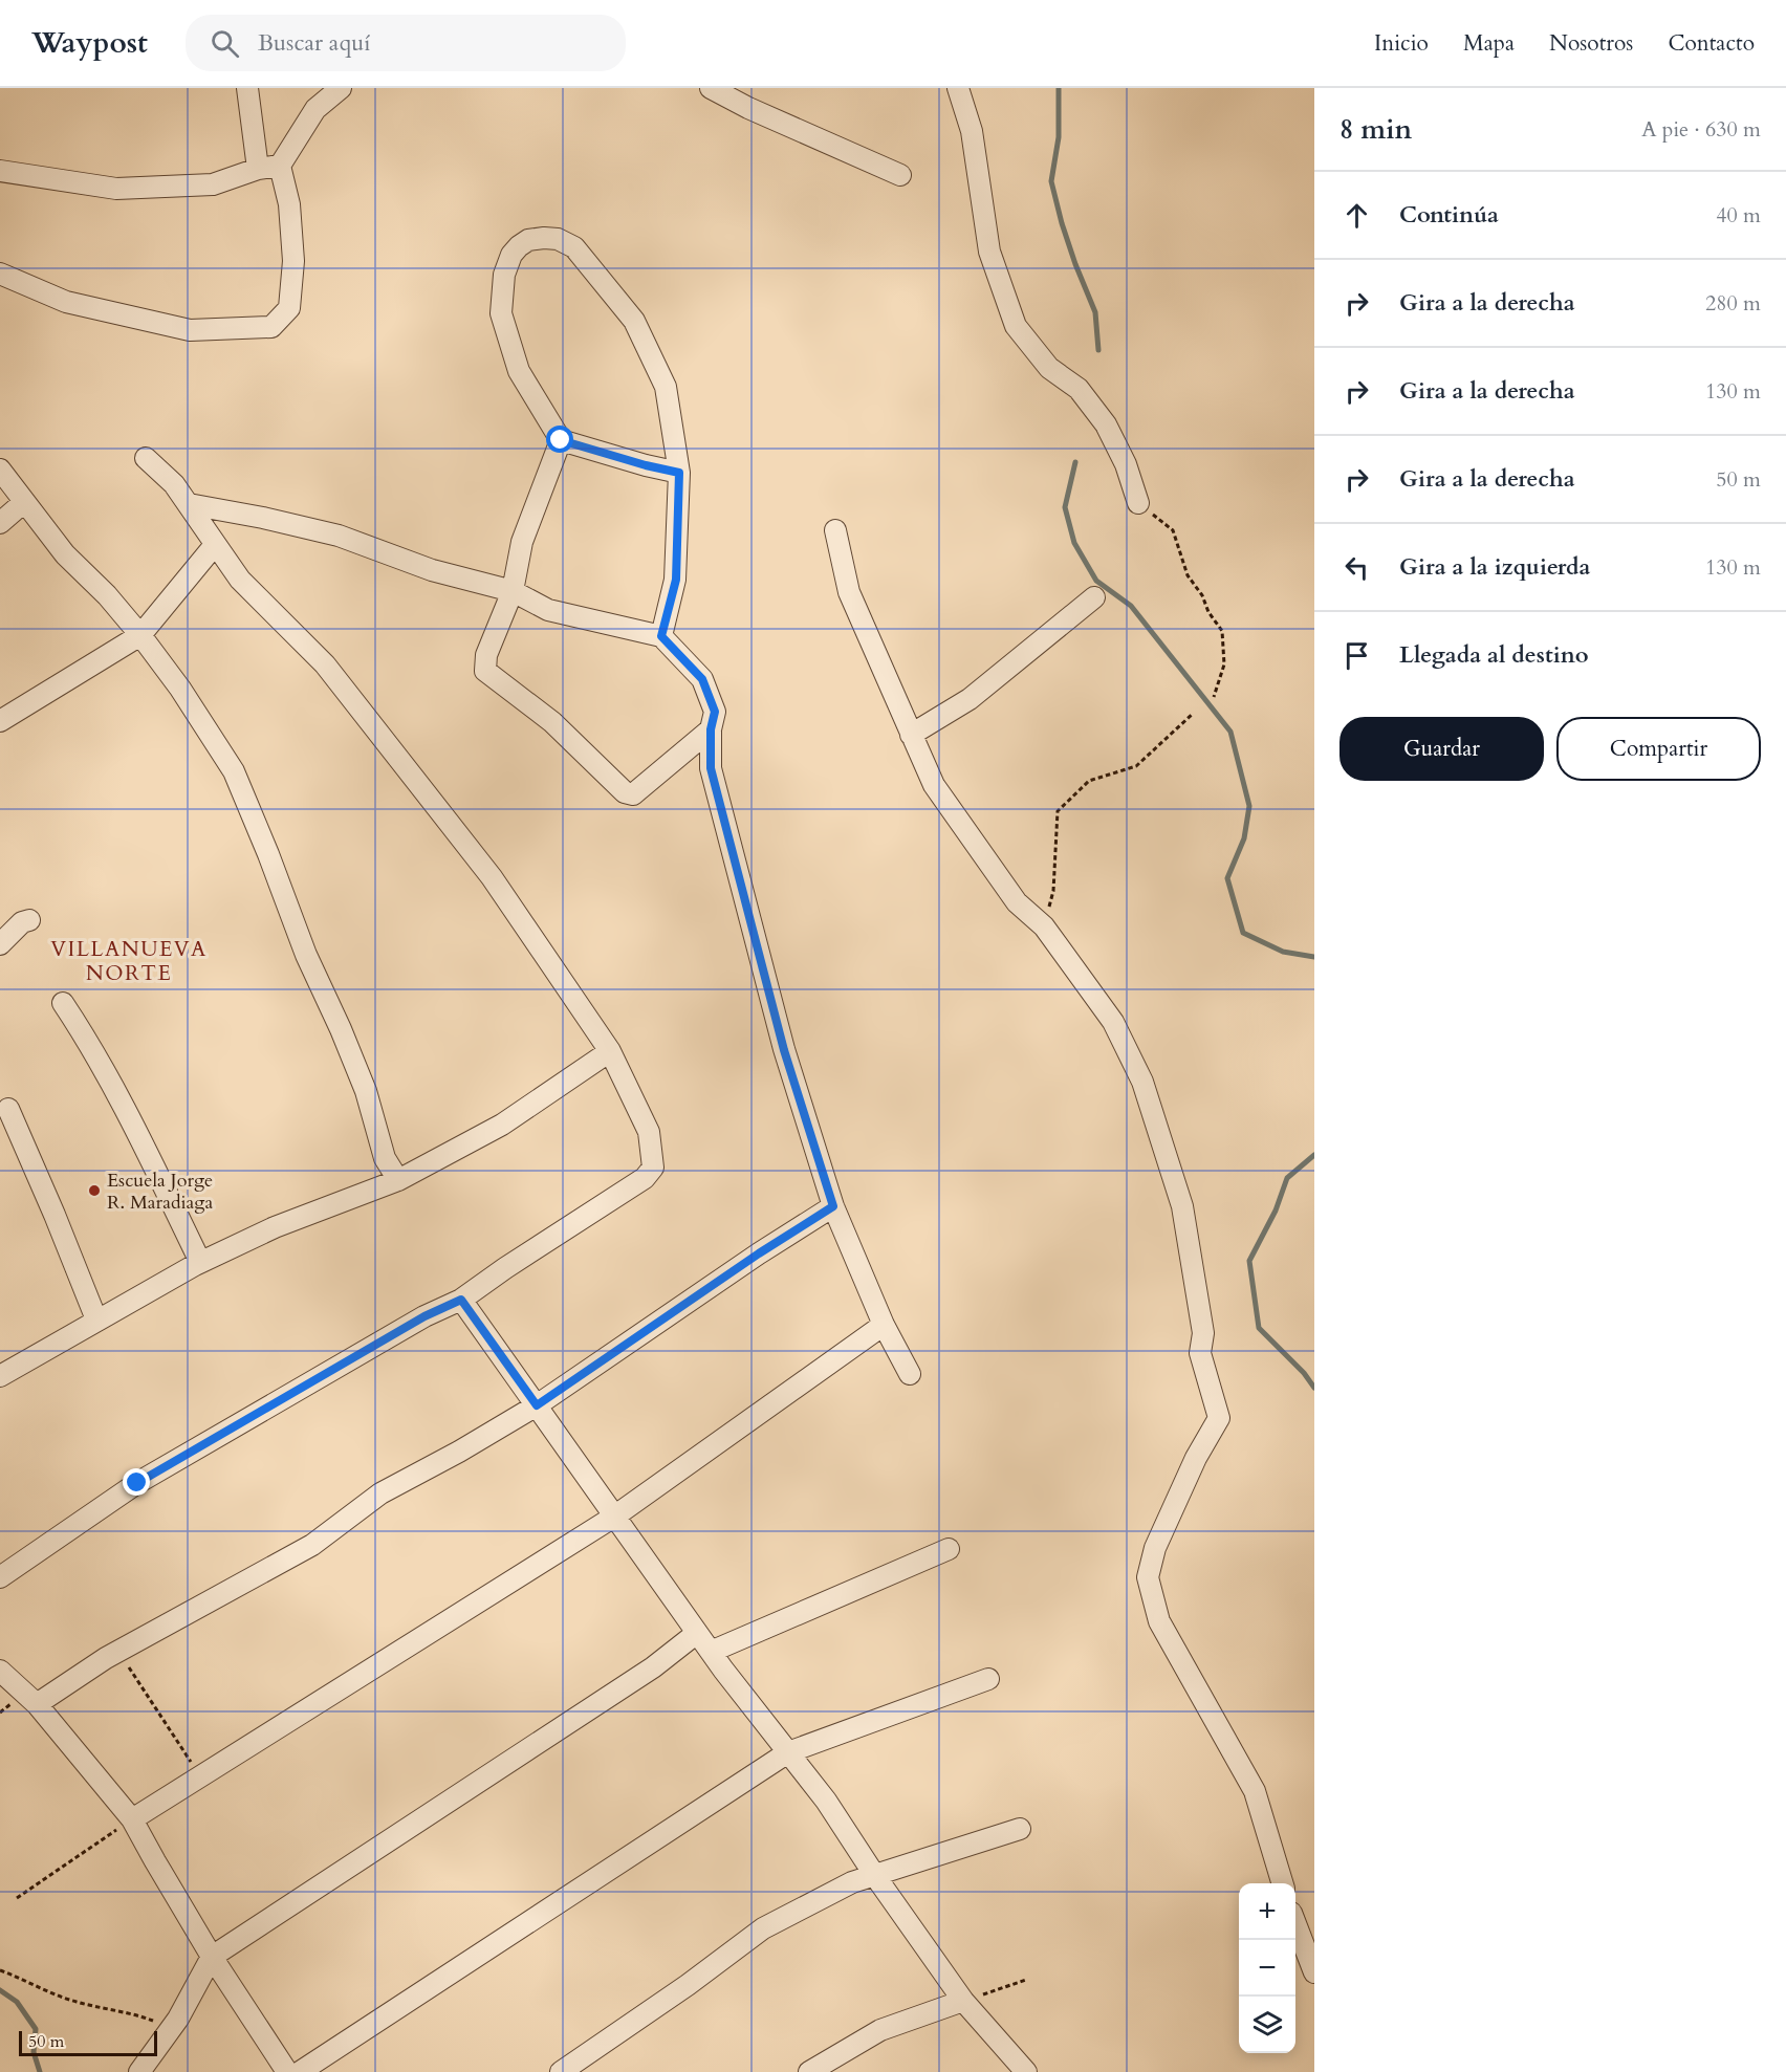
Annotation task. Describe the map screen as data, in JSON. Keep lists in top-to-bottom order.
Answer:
{
  "districts": ["VILLANUEVA NORTE"],
  "places": ["Escuela Jorge R. Maradiaga"],
  "scale_bar": "50 m",
  "page": {
    "header": "Waypost",
    "search": "Buscar aquí",
    "nav": [
      "Inicio",
      "Mapa",
      "Nosotros",
      "Contacto"
    ],
    "heading": ["8 min", "A pie · 630 m"],
    "list": [
      ["Continúa", "40 m"],
      ["Gira a la derecha", "280 m"],
      ["Gira a la derecha", "130 m"],
      ["Gira a la derecha", "50 m"],
      ["Gira a la izquierda", "130 m"],
      "Llegada al destino"
    ],
    "buttons": ["Guardar", "Compartir"],
    "map_buttons": ["+", "−"],
    "scale": "50 m"
  }
}
